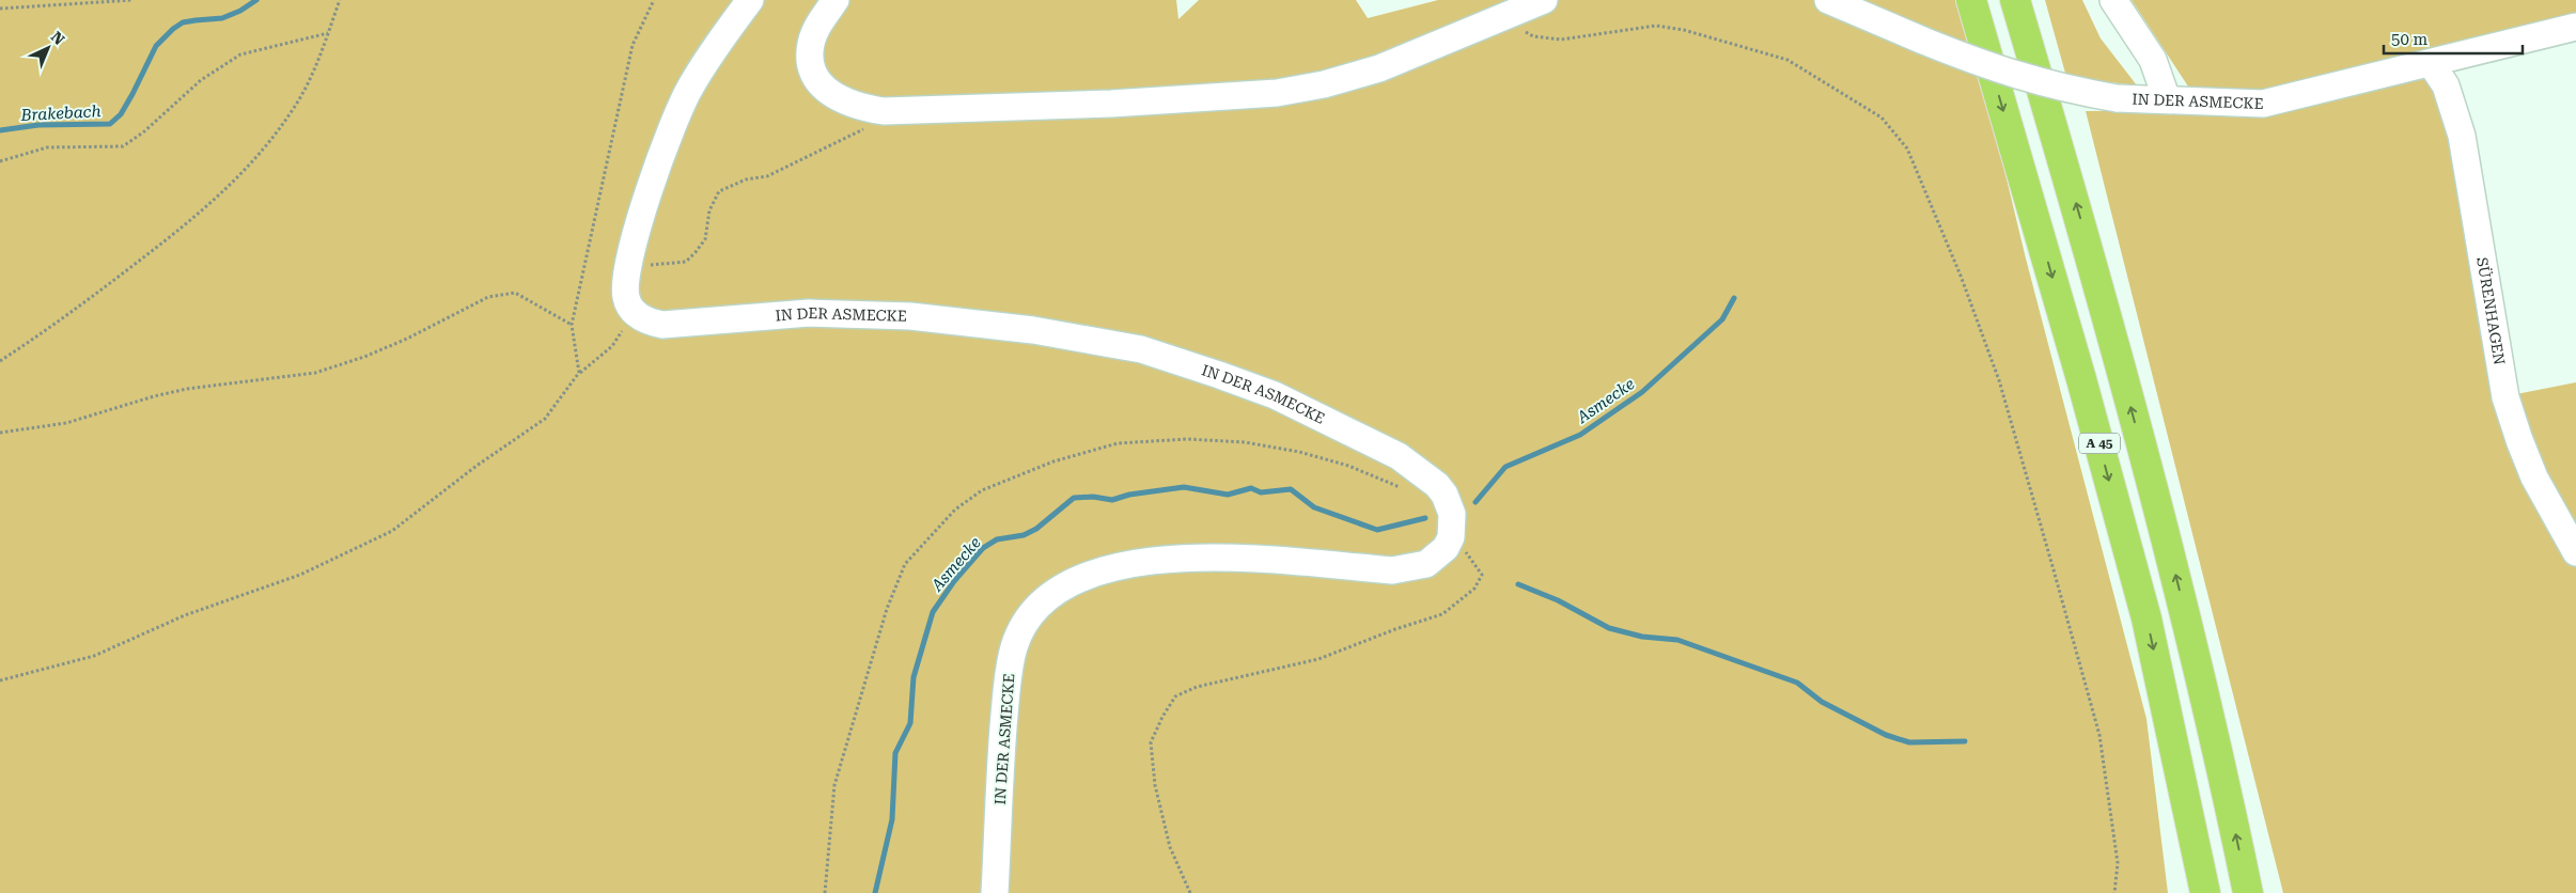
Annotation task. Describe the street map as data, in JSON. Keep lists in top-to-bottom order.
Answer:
{
  "streets": {
    "highway": ["A 45"],
    "street": ["IN DER ASMECKE", "SÜRENHAGEN"]
  },
  "crossings": [
    ["IN DER ASMECKE", "SÜRENHAGEN"]
  ],
  "water": ["Brakebach", "Asmecke"],
  "scale_bar": "50 m",
  "north": "top right"
}
